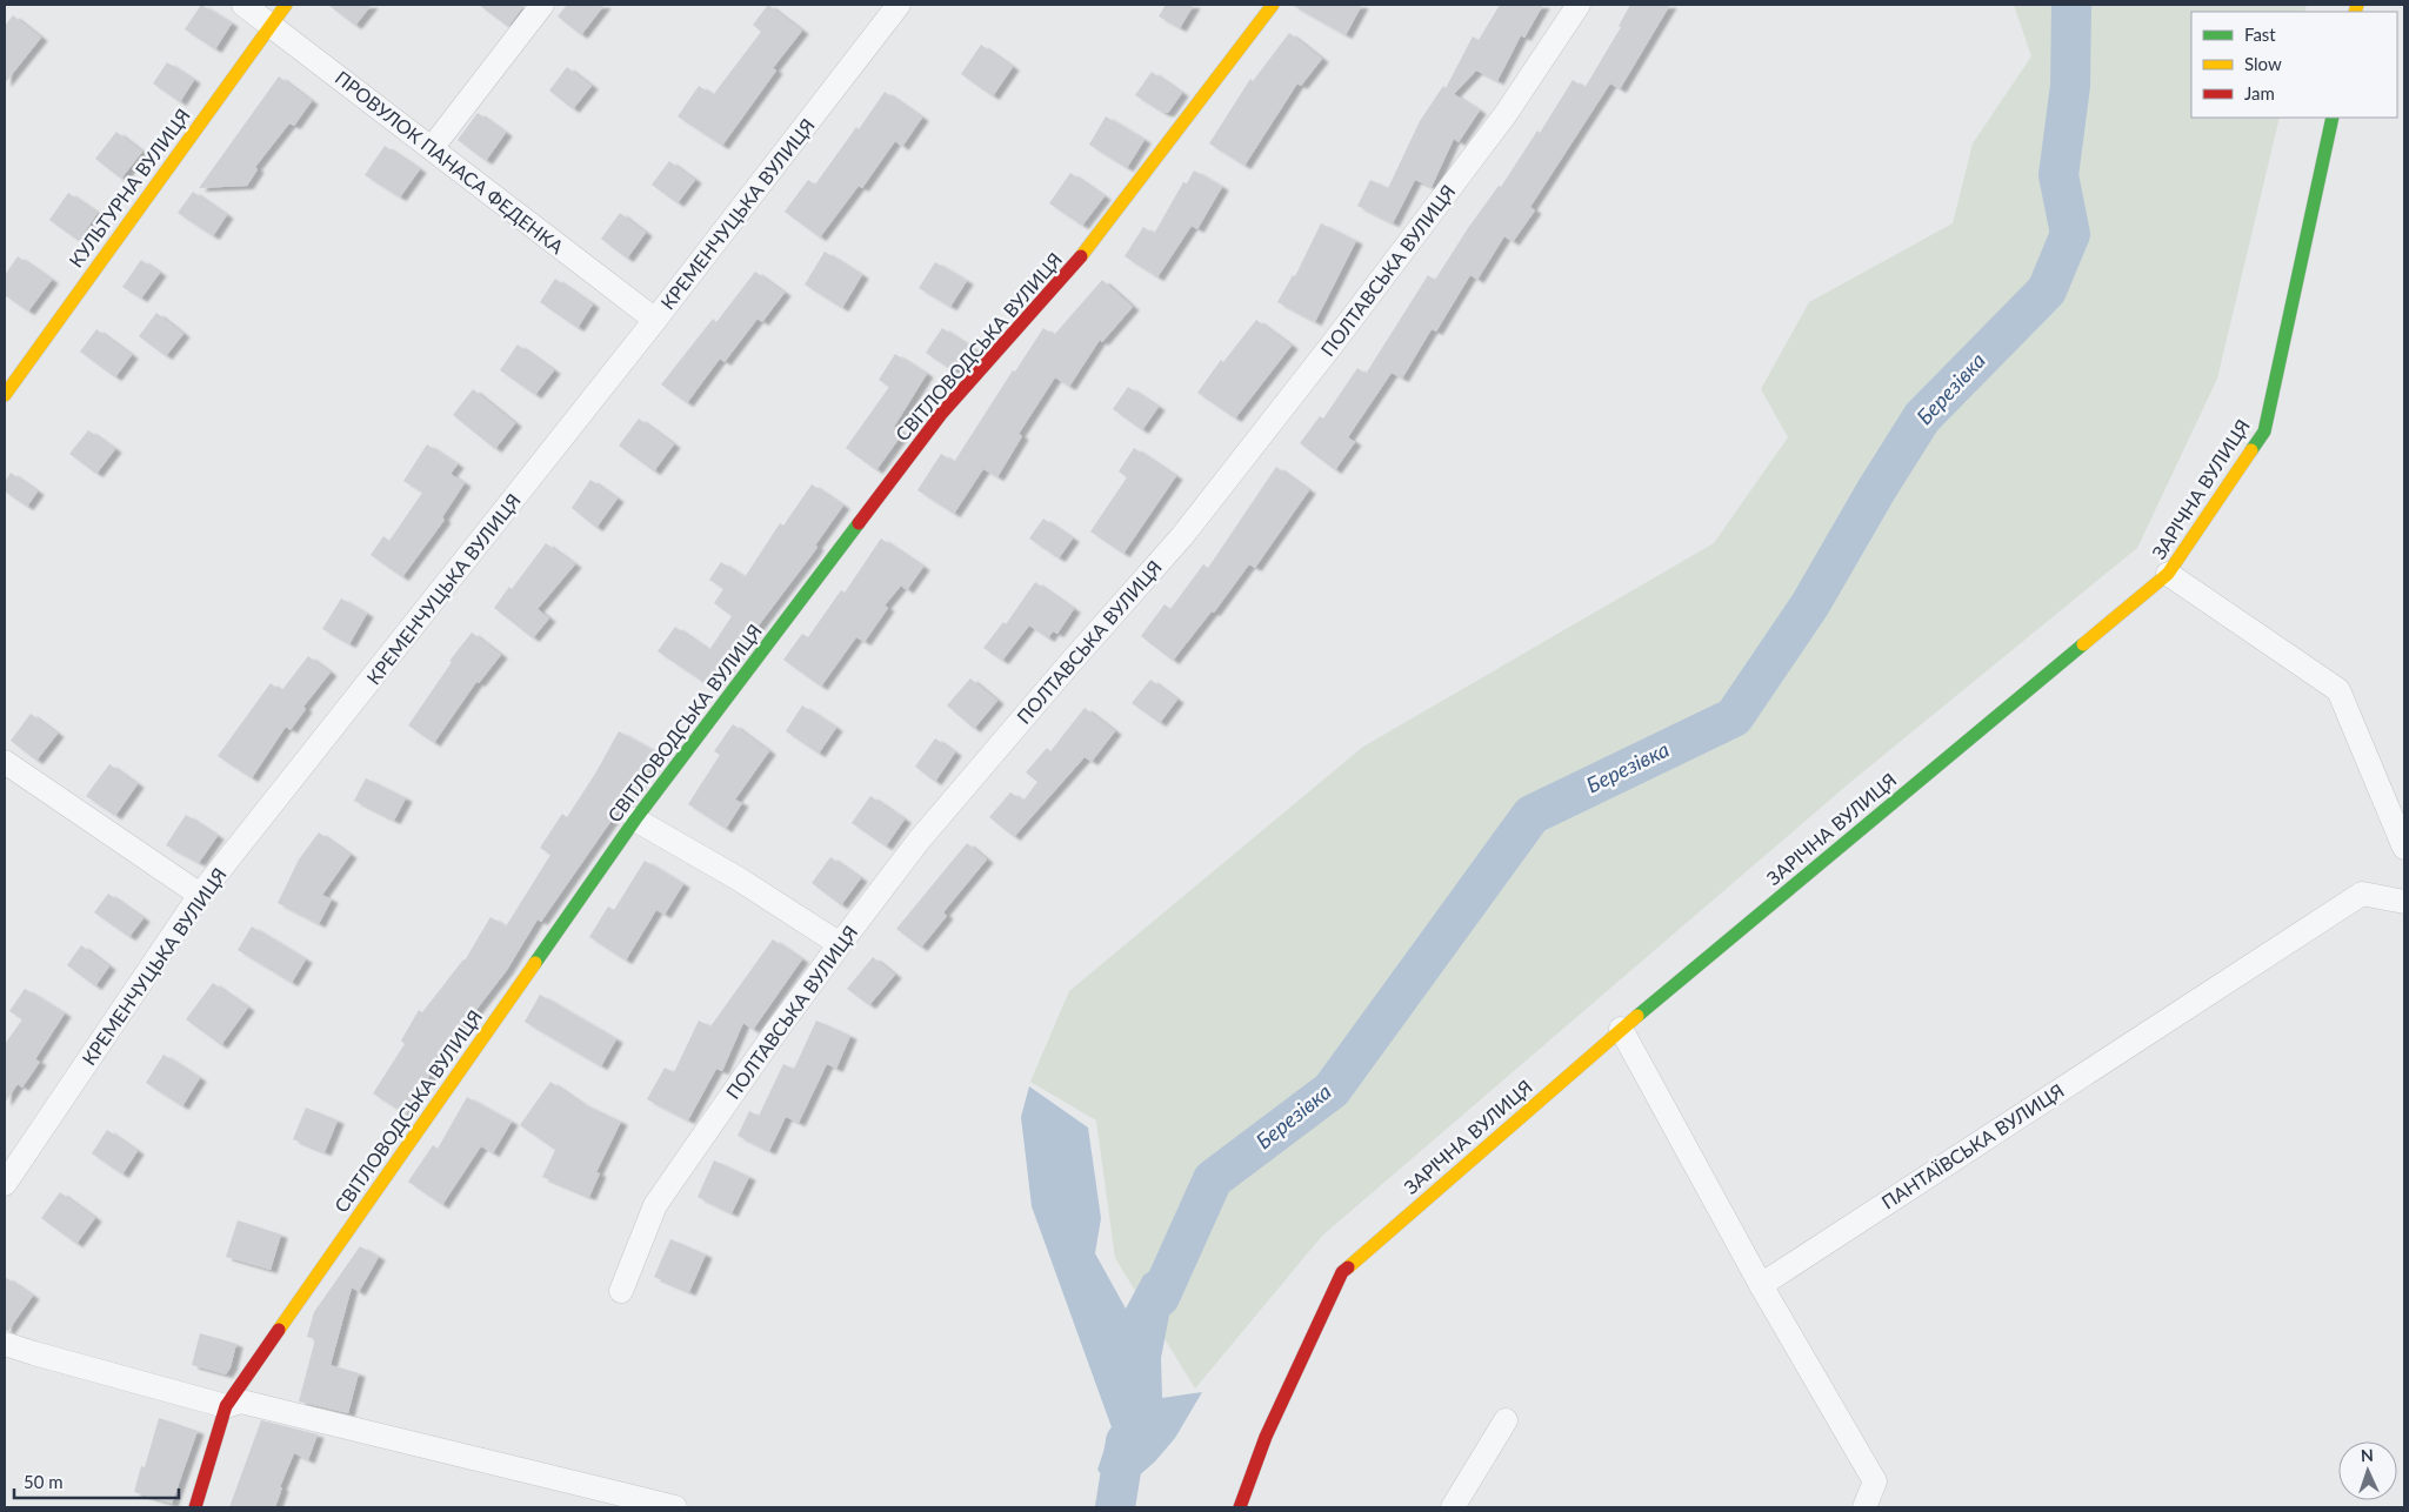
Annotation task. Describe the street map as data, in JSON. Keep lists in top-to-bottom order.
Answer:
{
  "streets": {
    "street": [
      "ПРОВУЛОК ПАНАСА ФЕДЕНКА",
      "КУЛЬТУРНА ВУЛИЦЯ",
      "КРЕМЕНЧУЦЬКА ВУЛИЦЯ",
      "ПОЛТАВСЬКА ВУЛИЦЯ",
      "СВІТЛОВОДСЬКА ВУЛИЦЯ",
      "ЗАРІЧНА ВУЛИЦЯ",
      "ПАНТАЇВСЬКА ВУЛИЦЯ"
    ]
  },
  "crossings": [
    ["ПРОВУЛОК ПАНАСА ФЕДЕНКА", "КУЛЬТУРНА ВУЛИЦЯ"],
    ["ПРОВУЛОК ПАНАСА ФЕДЕНКА", "КРЕМЕНЧУЦЬКА ВУЛИЦЯ"]
  ],
  "water": ["Березівка"],
  "legend": ["Fast", "Slow", "Jam"],
  "scale_bar": "50 m",
  "north": "top"
}
